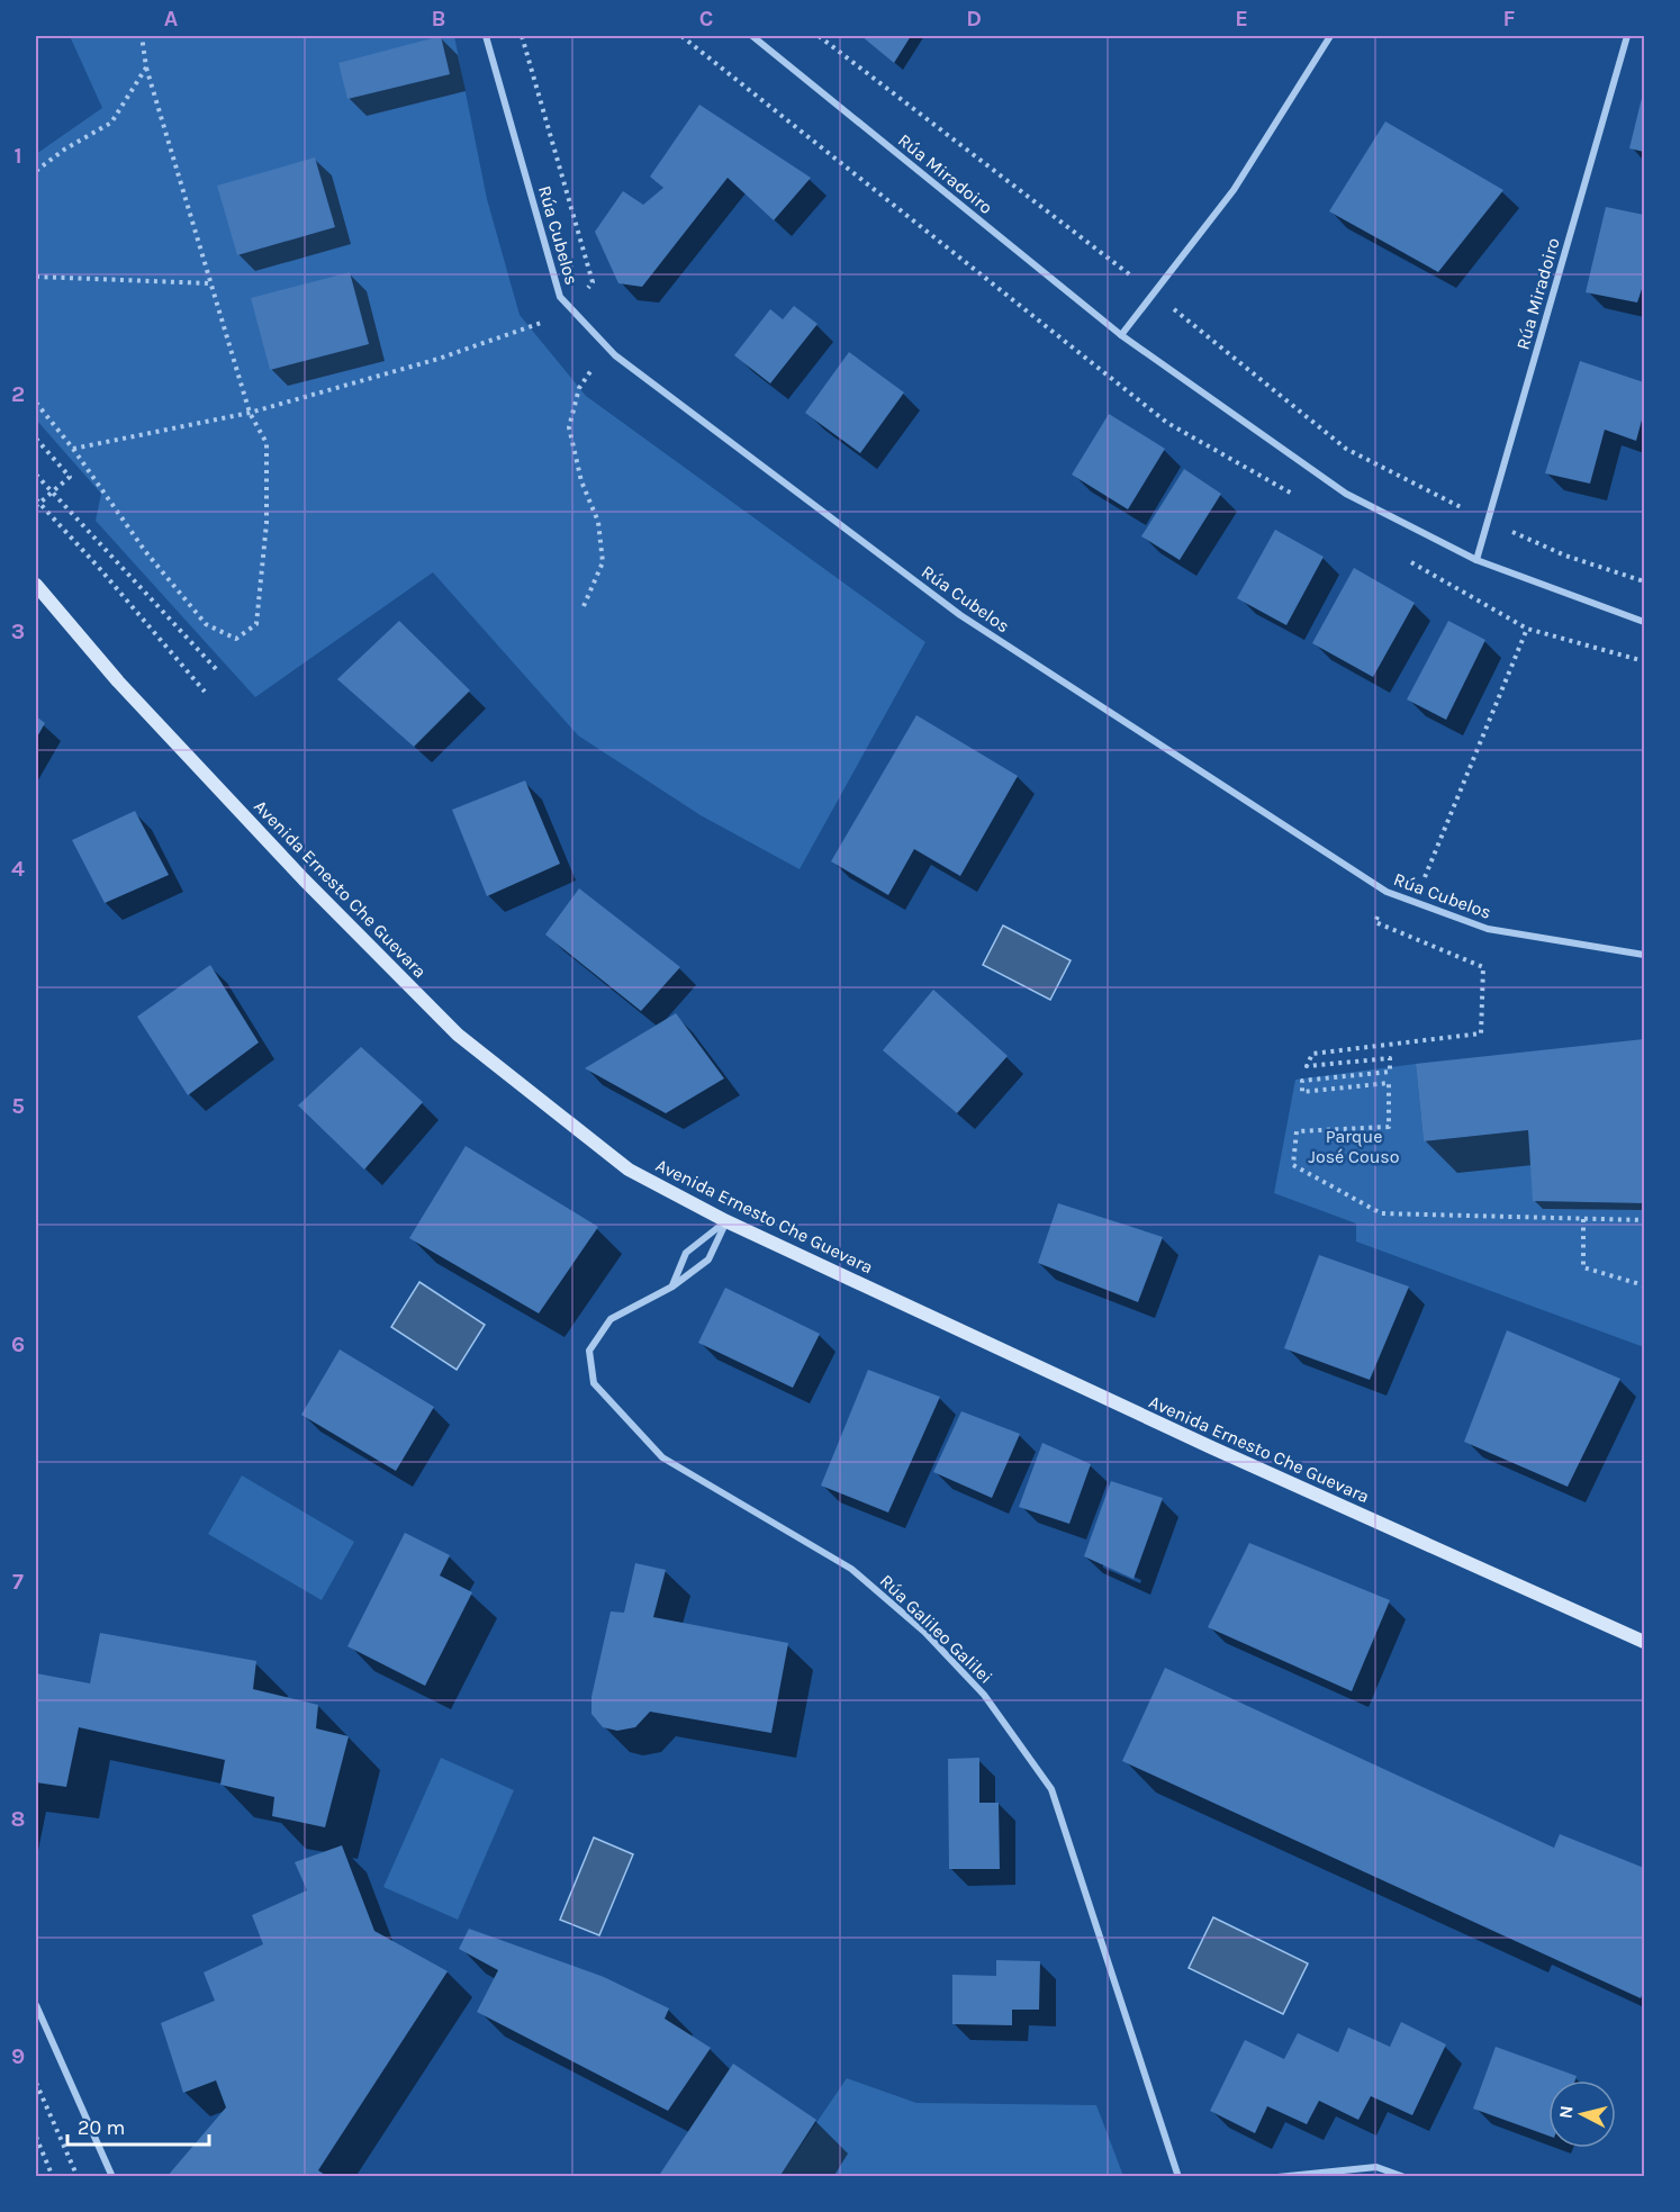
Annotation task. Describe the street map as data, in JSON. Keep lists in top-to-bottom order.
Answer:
{
  "streets": {
    "main road": ["Avenida Ernesto Che Guevara"],
    "street": ["Rúa Miradoiro", "Rúa Cubelos", "Rúa Galileo Galilei"]
  },
  "crossings": [
    ["Avenida Ernesto Che Guevara", "Rúa Galileo Galilei"]
  ],
  "parks": ["Parque José Couso"],
  "scale_bar": "20 m",
  "north": "left",
  "grid": {
    "columns": [
      "A",
      "B",
      "C",
      "D",
      "E",
      "F"
    ],
    "rows": [
      "1",
      "2",
      "3",
      "4",
      "5",
      "6",
      "7",
      "8",
      "9"
    ]
  }
}
